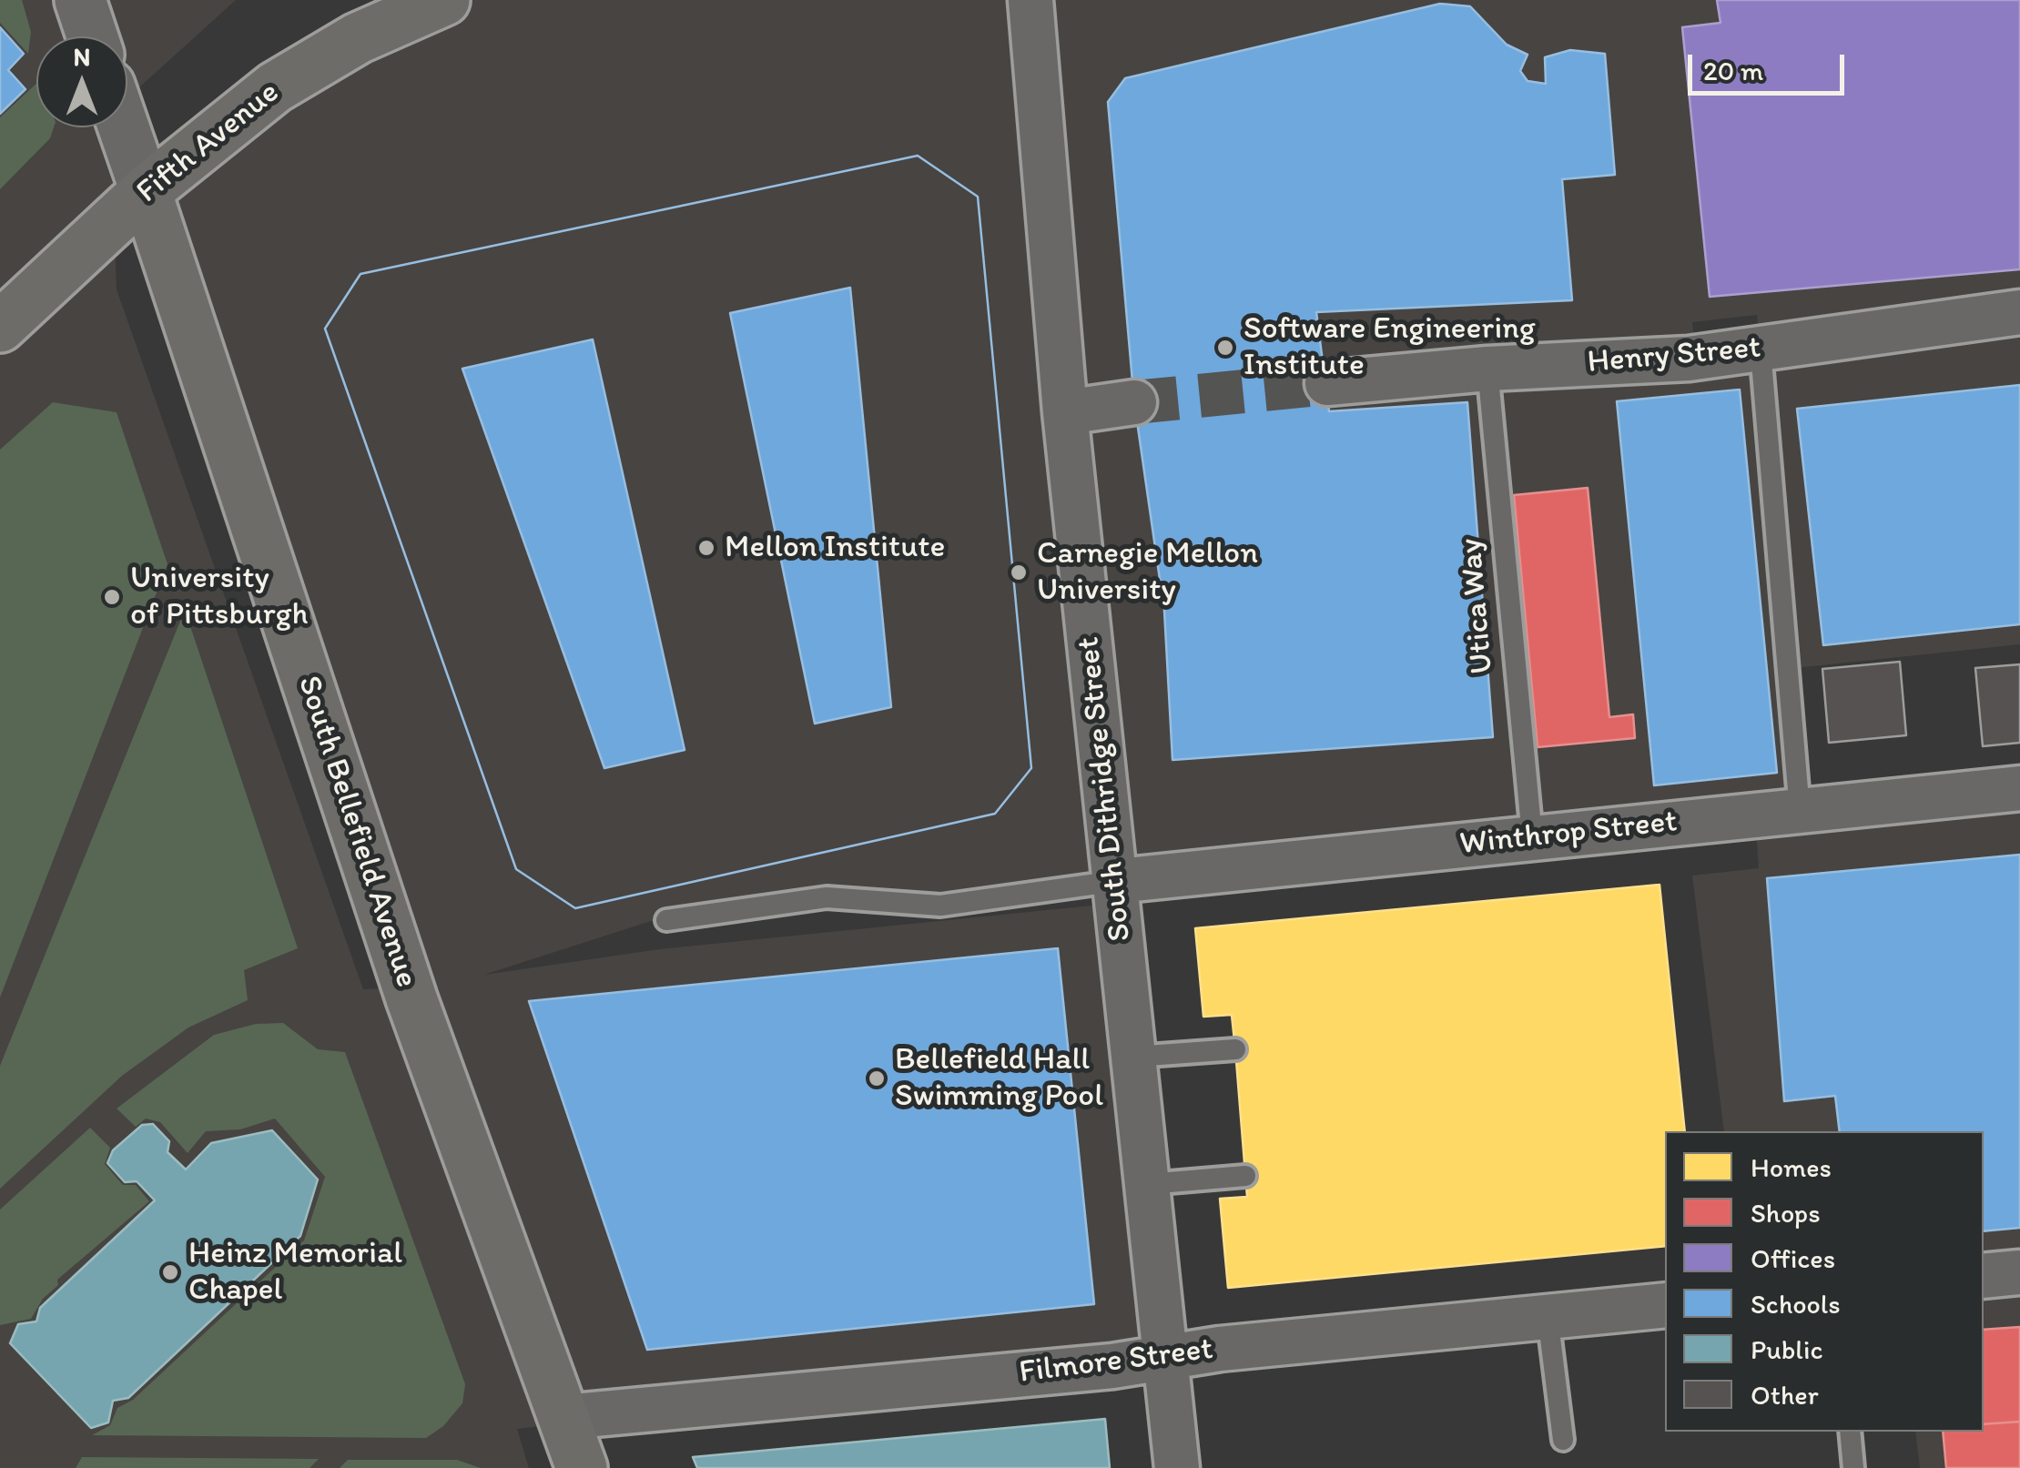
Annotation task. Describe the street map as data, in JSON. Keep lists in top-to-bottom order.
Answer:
{
  "streets": {
    "highway": ["Fifth Avenue", "South Bellefield Avenue"],
    "street": [
      "Henry Street",
      "South Dithridge Street",
      "Winthrop Street",
      "Filmore Street"
    ],
    "lane": ["Utica Way"]
  },
  "crossings": [
    ["Fifth Avenue", "South Bellefield Avenue"],
    ["Henry Street", "Utica Way"],
    ["Utica Way", "Winthrop Street"],
    ["South Dithridge Street", "Winthrop Street"],
    ["South Dithridge Street", "Filmore Street"],
    ["South Bellefield Avenue", "Filmore Street"]
  ],
  "places": [
    "Software Engineering Institute",
    "Mellon Institute",
    "Carnegie Mellon University",
    "University of Pittsburgh",
    "Bellefield Hall Swimming Pool",
    "Heinz Memorial Chapel"
  ],
  "legend": [
    "Homes",
    "Shops",
    "Offices",
    "Schools",
    "Public",
    "Other"
  ],
  "scale_bar": "20 m",
  "north": "top"
}
